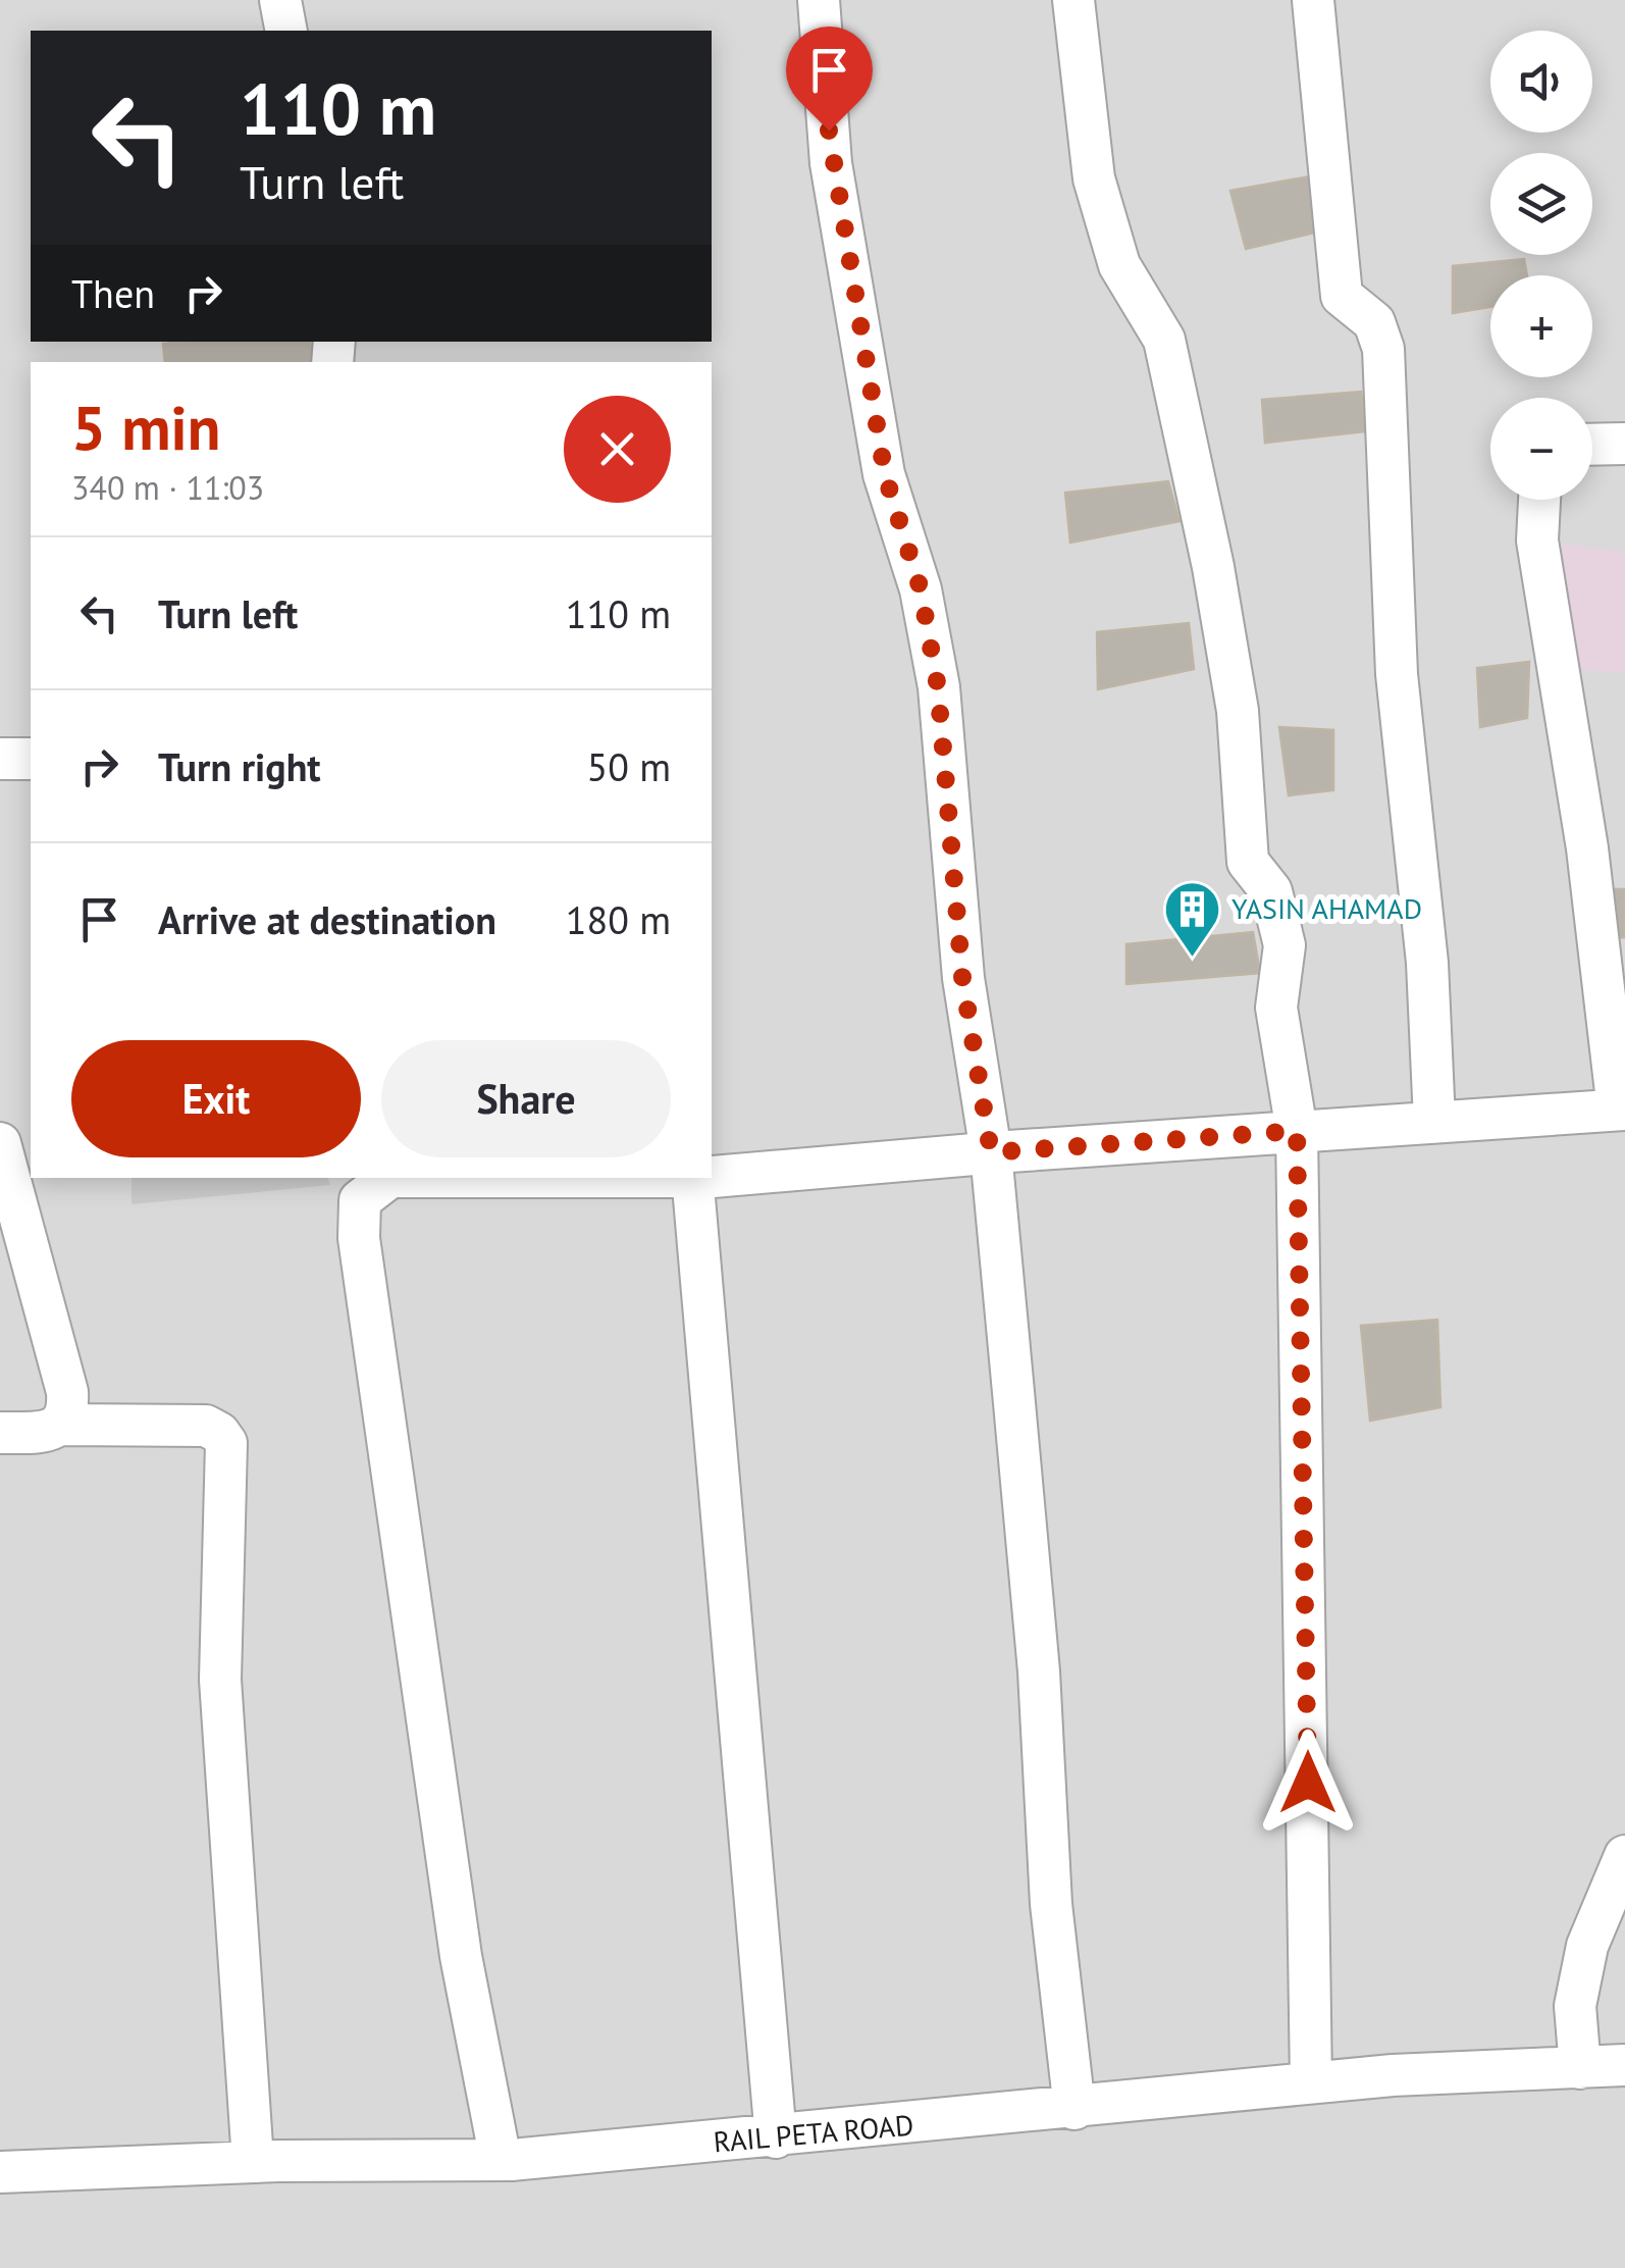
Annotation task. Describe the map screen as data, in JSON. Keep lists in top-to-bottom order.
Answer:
{
  "streets": {
    "street": ["RAIL PETA ROAD"]
  },
  "places": {
    "building": ["YASIN AHAMAD"]
  },
  "page": {
    "map_buttons": ["+", "−"],
    "turn": ["110 m", "Turn left"],
    "then": "Then",
    "heading": ["5 min", "340 m · 11:03"],
    "list": [
      {
        "name": "Turn left",
        "value": "110 m"
      },
      {
        "name": "Turn right",
        "value": "50 m"
      },
      {
        "name": "Arrive at destination",
        "value": "180 m"
      }
    ],
    "buttons": ["Exit", "Share"]
  }
}
